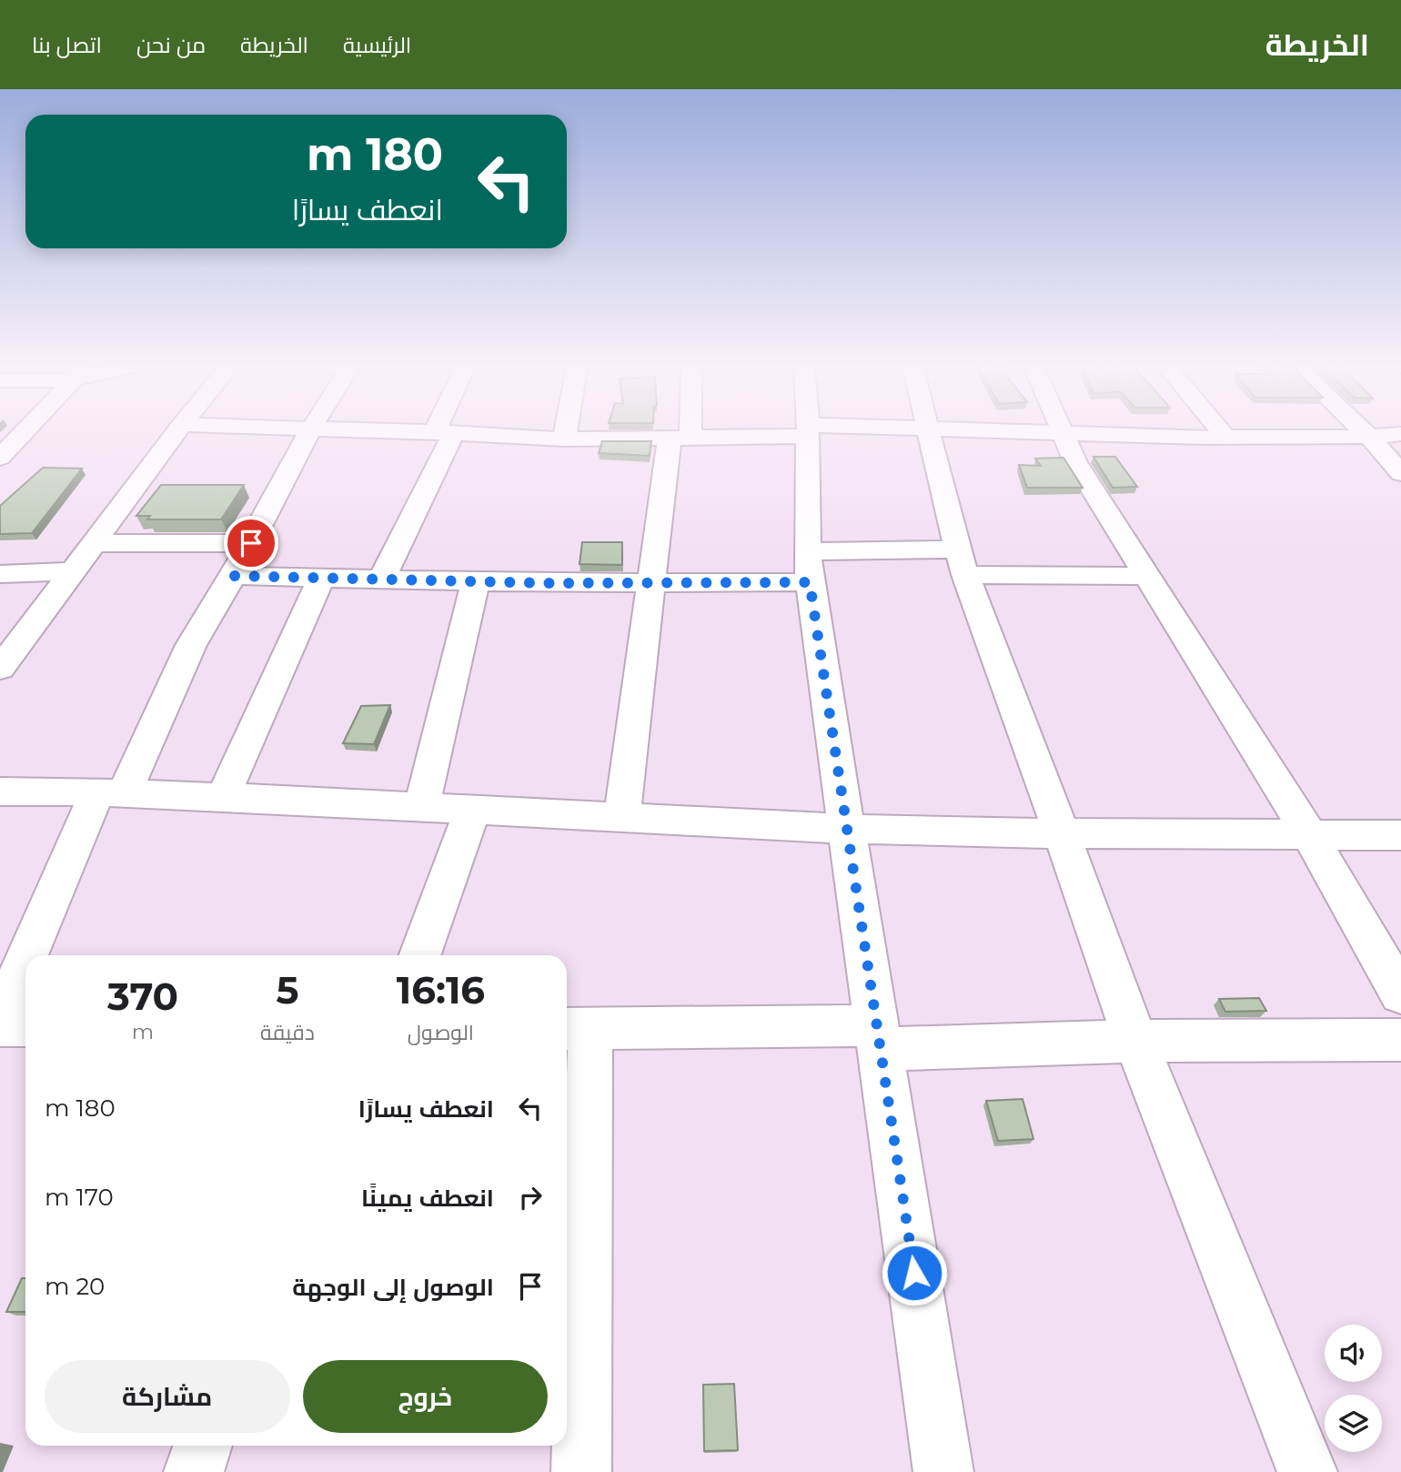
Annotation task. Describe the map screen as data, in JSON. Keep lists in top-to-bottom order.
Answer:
{
  "page": {
    "header": "الخريطة",
    "nav": [
      "الرئيسية",
      "الخريطة",
      "من نحن",
      "اتصل بنا"
    ],
    "turn": ["180 m", "انعطف يسارًا"],
    "eta": [
      "16:16",
      "الوصول",
      "5",
      "دقيقة",
      "370",
      "m"
    ],
    "list": [
      {
        "name": "انعطف يسارًا",
        "value": "180 m"
      },
      {
        "name": "انعطف يمينًا",
        "value": "170 m"
      },
      {
        "name": "الوصول إلى الوجهة",
        "value": "20 m"
      }
    ],
    "buttons": ["خروج", "مشاركة"]
  }
}
